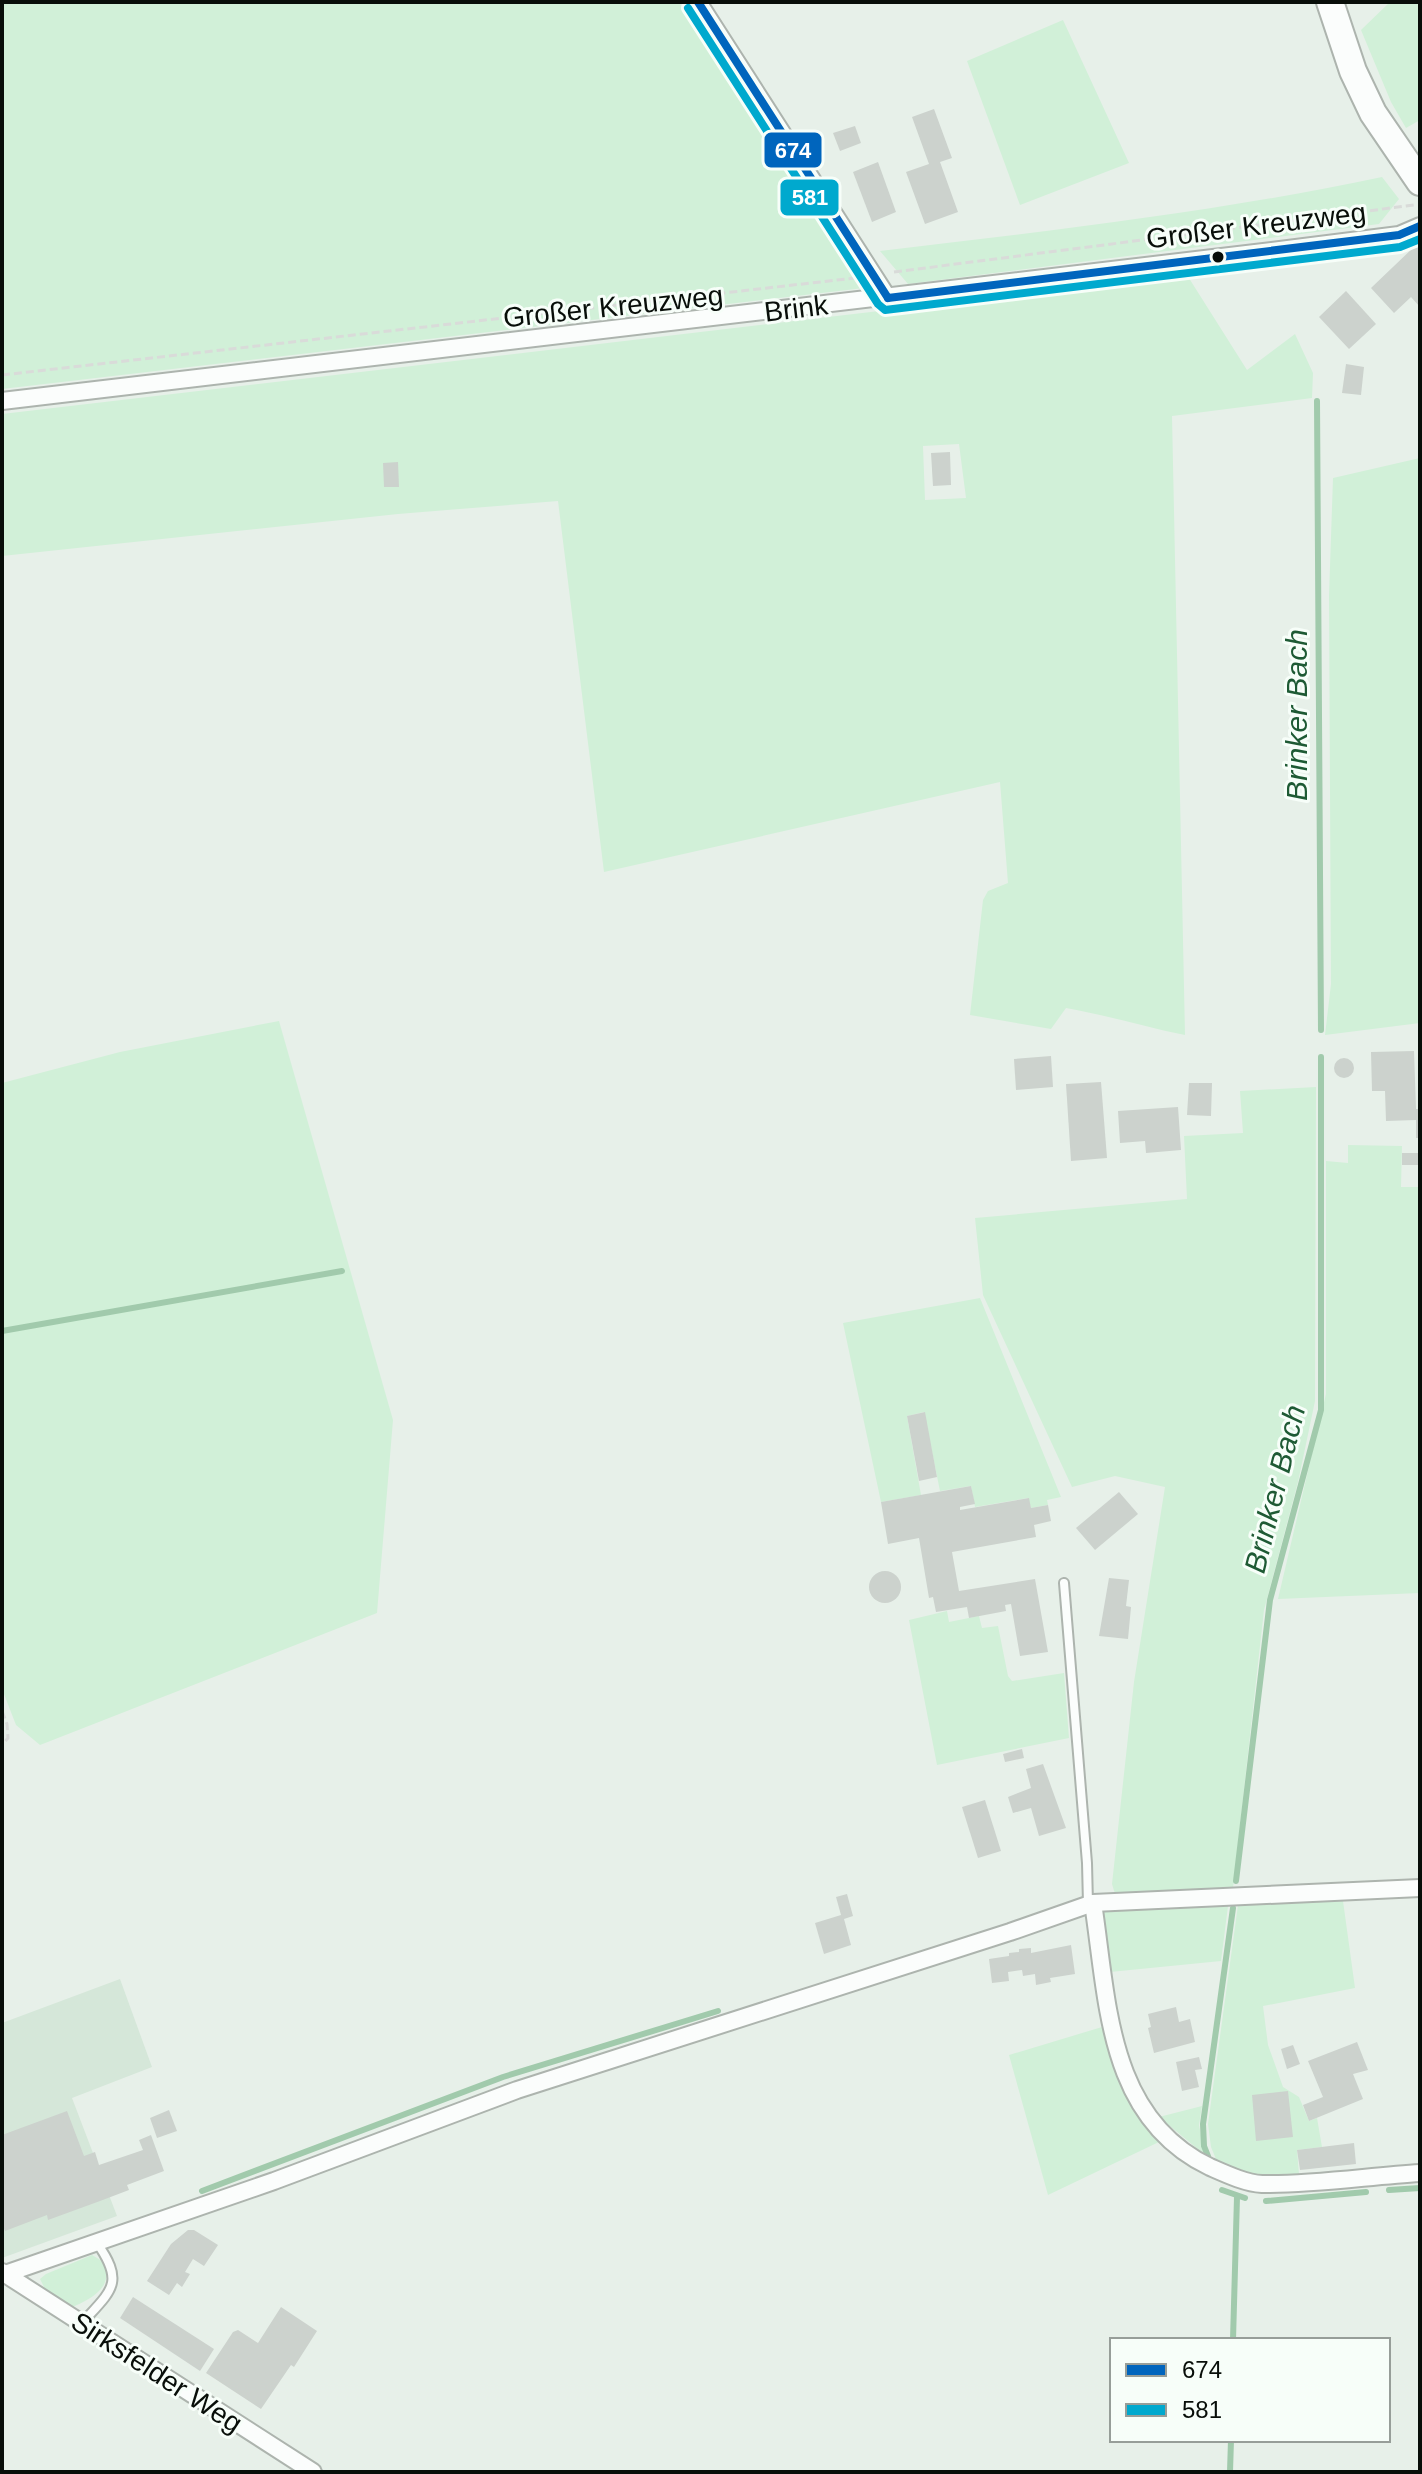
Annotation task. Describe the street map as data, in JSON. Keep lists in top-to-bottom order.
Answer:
{
  "streets": {
    "street": ["Brink", "Sirksfelder Weg"],
    "path": ["Großer Kreuzweg"]
  },
  "water": ["Brinker Bach"],
  "lines": ["transit line 674", "transit line 581"],
  "legend": ["674", "581"]
}
